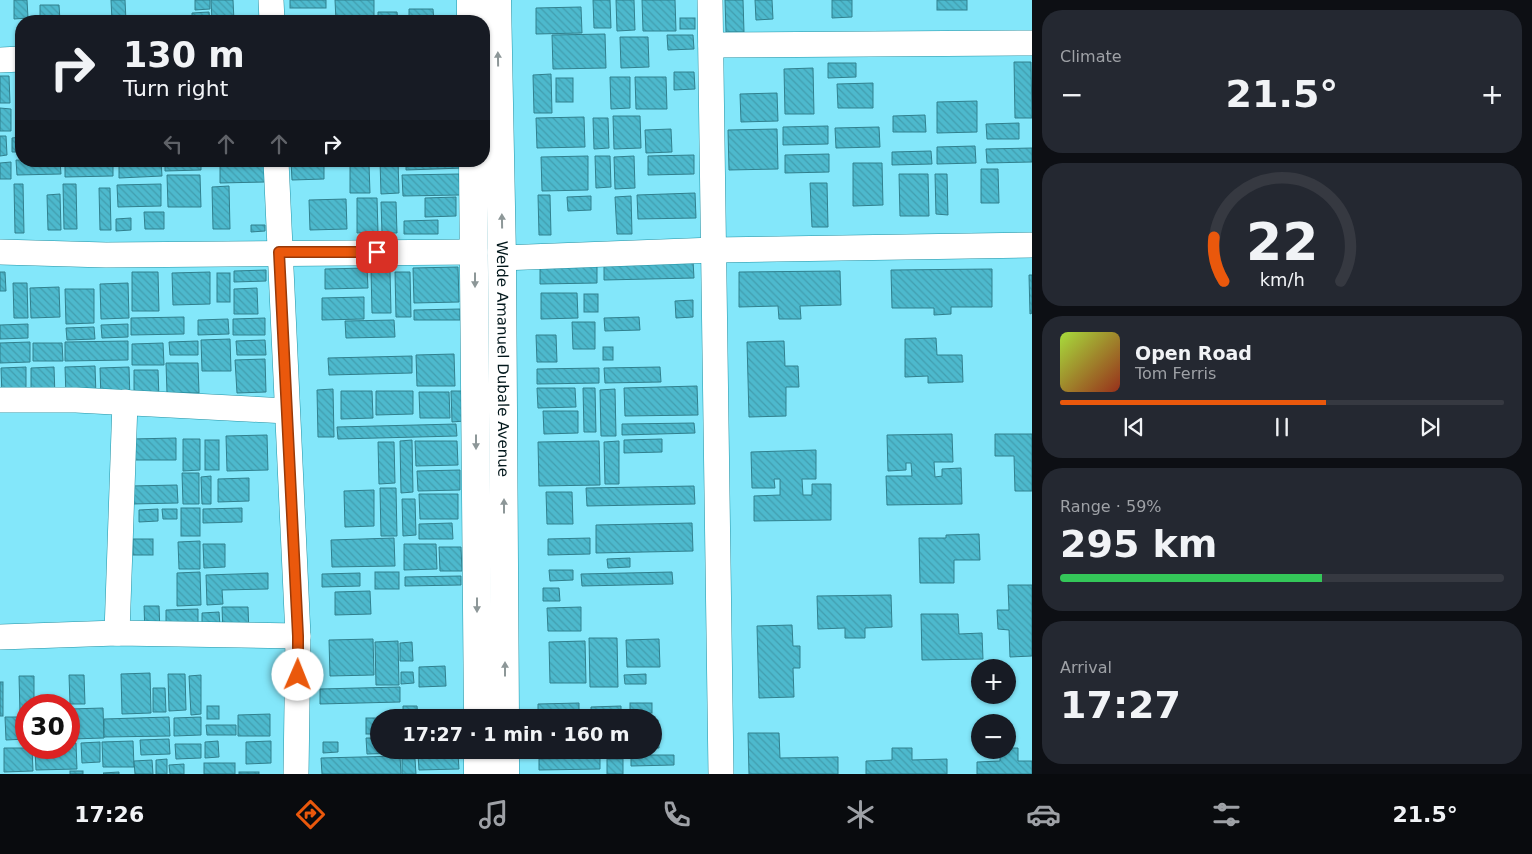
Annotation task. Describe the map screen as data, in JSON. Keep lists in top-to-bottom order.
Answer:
{
  "streets": {
    "main road": ["Welde Amanuel Dubale Avenue"]
  },
  "page": {
    "tile": [
      "Climate",
      ["Range · 59%", "295 km"],
      ["Arrival", "17:27"]
    ],
    "turn": ["130 m", "Turn right"],
    "heat": ["−", "21.5°", "+"],
    "song": ["Open Road", "Tom Ferris"],
    "map_buttons": ["+", "−"],
    "limit": "30",
    "trip": "17:27 · 1 min · 160 m",
    "tabs": ["17:26", "21.5°"],
    "gauge": ["22", "km/h"]
  }
}
